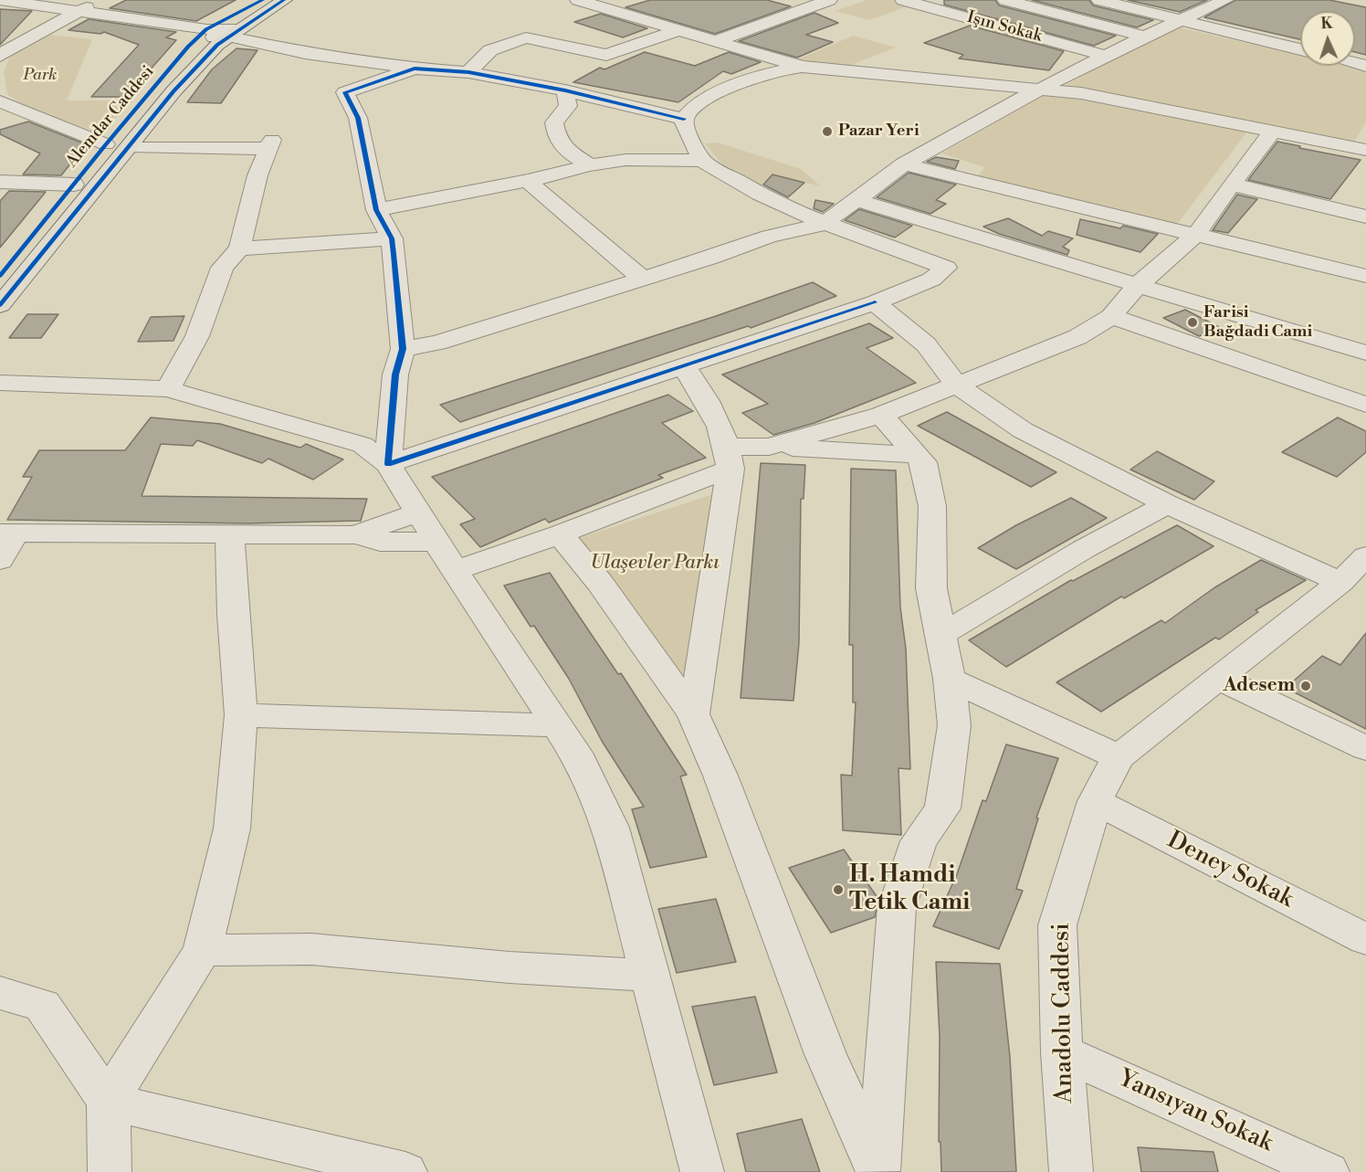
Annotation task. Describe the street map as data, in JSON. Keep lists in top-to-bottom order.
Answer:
{
  "streets": {
    "main road": ["Alemdar Caddesi"],
    "street": [
      "Işın Sokak",
      "Deney Sokak",
      "Anadolu Caddesi",
      "Yansıyan Sokak"
    ]
  },
  "crossings": [
    ["Deney Sokak", "Anadolu Caddesi"],
    ["Anadolu Caddesi", "Yansıyan Sokak"]
  ],
  "parks": ["Park", "Ulaşevler Parkı"],
  "places": [
    "Pazar Yeri",
    "Farisi Bağdadi Cami",
    "Adesem",
    "H. Hamdi Tetik Cami"
  ],
  "north": "top"
}
